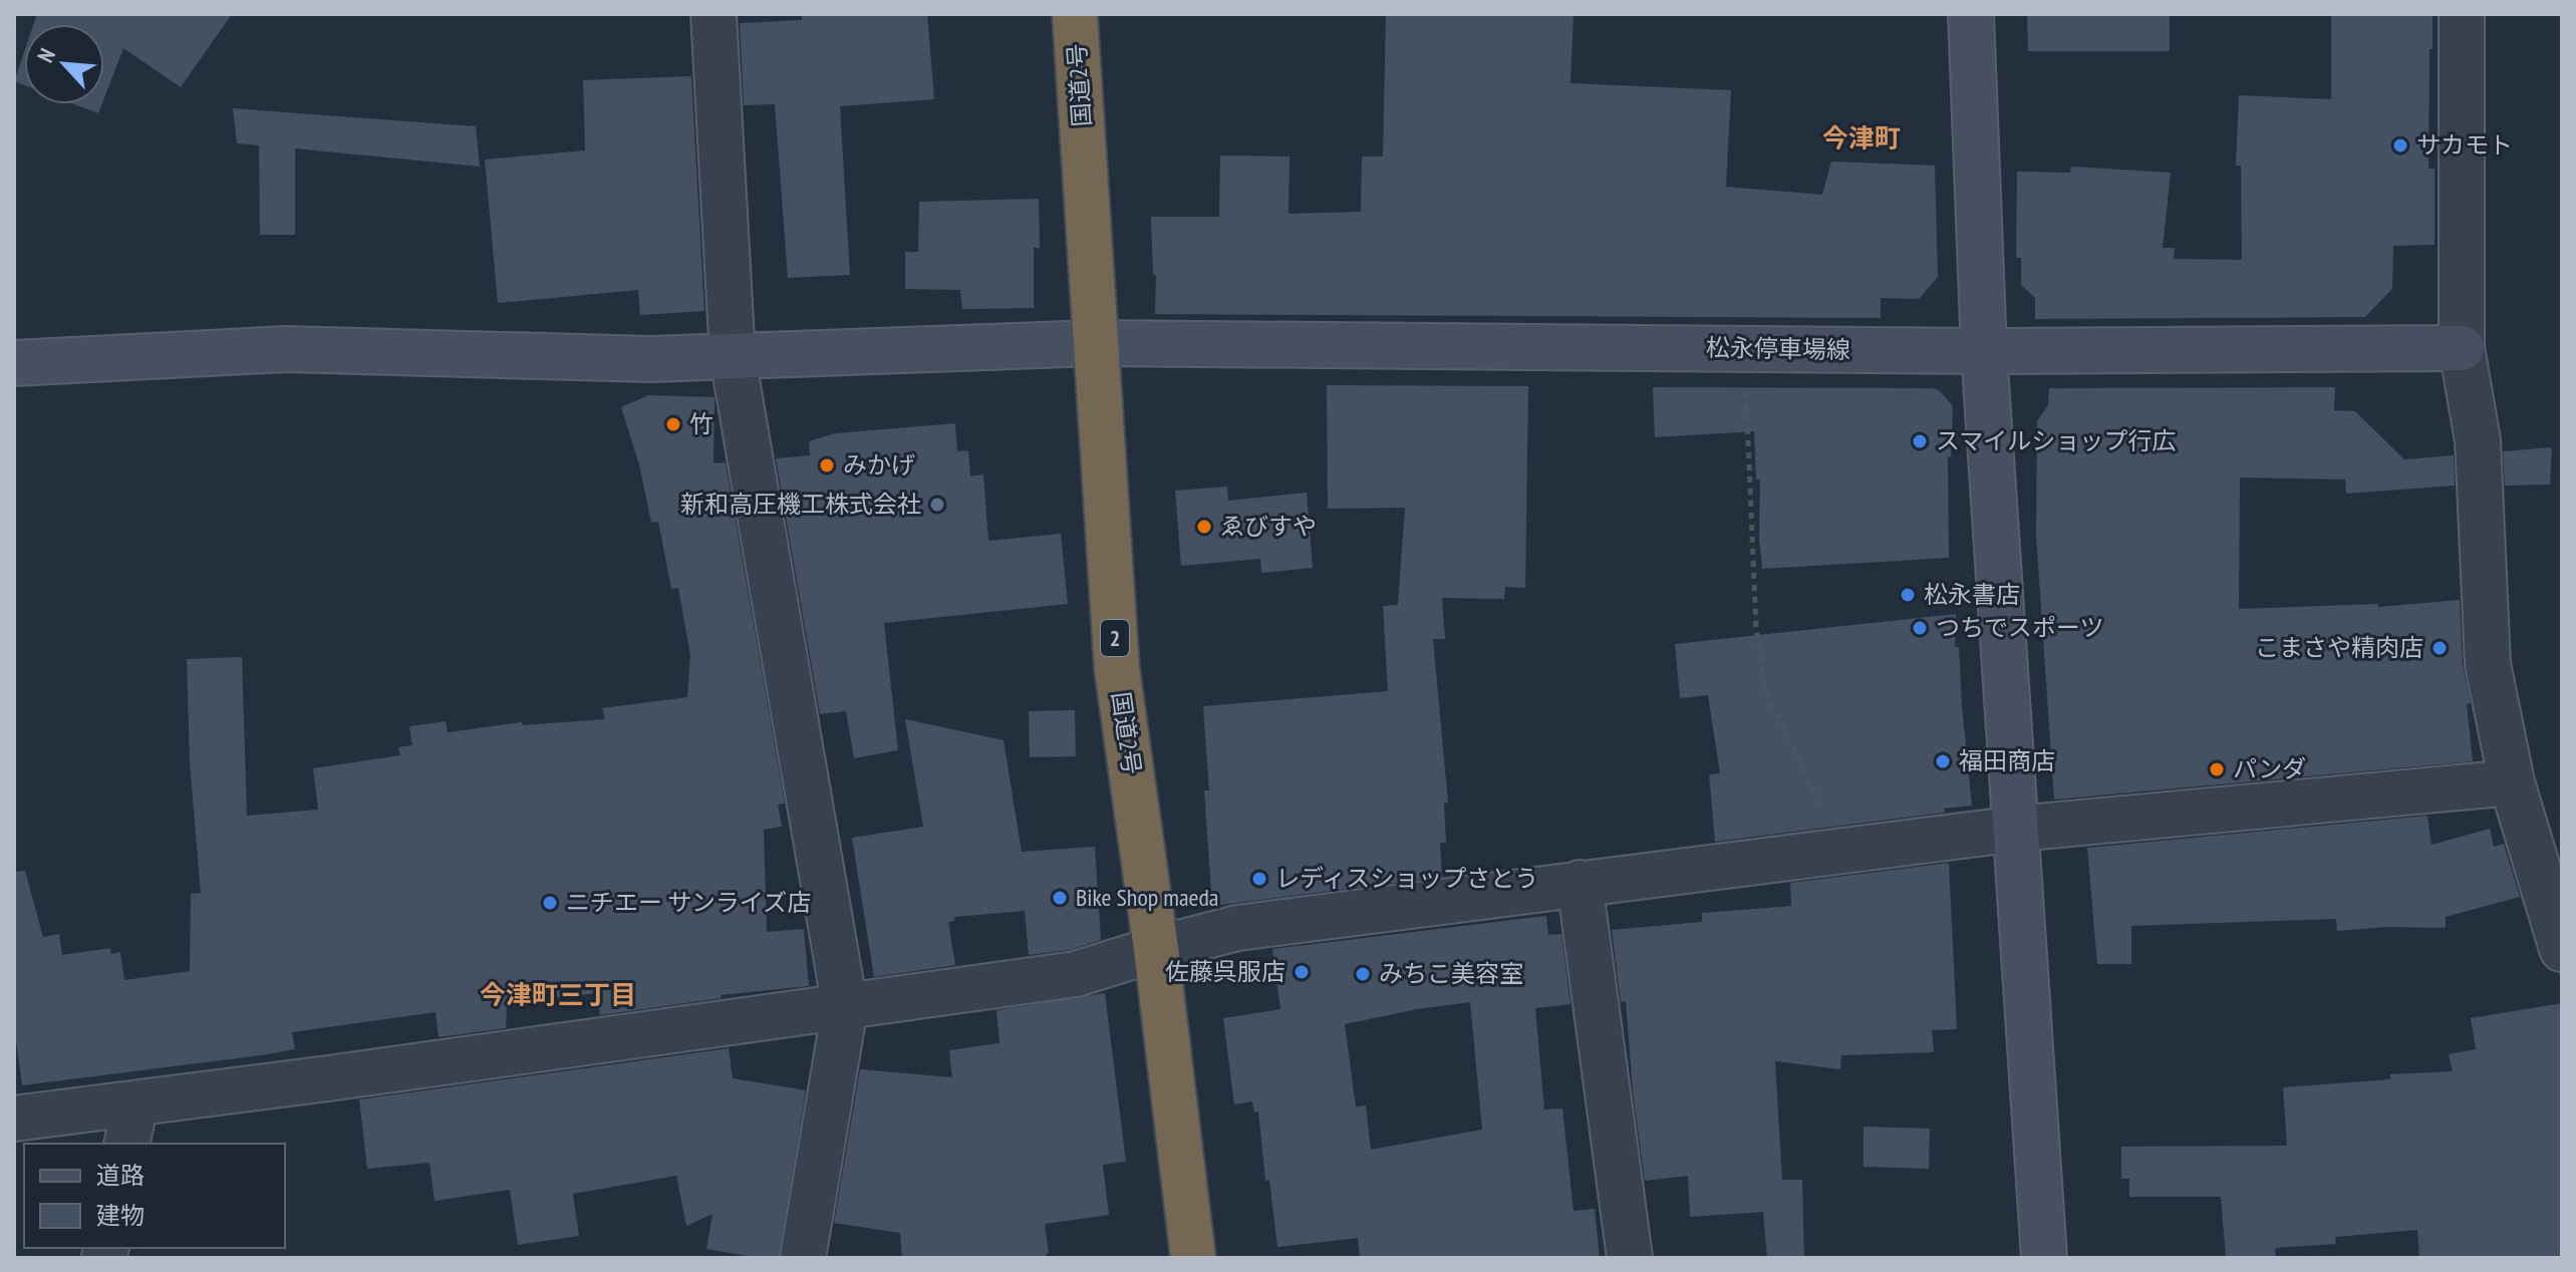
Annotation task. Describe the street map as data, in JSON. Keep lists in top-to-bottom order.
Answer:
{
  "streets": {
    "highway": ["国道2号", "2"],
    "street": ["松永停車場線"]
  },
  "crossings": [
    ["国道2号", "松永停車場線"]
  ],
  "districts": ["今津町", "今津町三丁目"],
  "places": [
    "サカモト",
    "竹",
    "スマイルショップ行広",
    "みかげ",
    "新和高圧機工株式会社",
    "ゑびすや",
    "松永書店",
    "つちでスポーツ",
    "こまさや精肉店",
    "福田商店",
    "パンダ",
    "レディスショップさとう",
    "Bike Shop maeda",
    "ニチエー サンライズ店",
    "佐藤呉服店",
    "みちこ美容室"
  ],
  "legend": ["道路", "建物"],
  "north": "top left"
}
